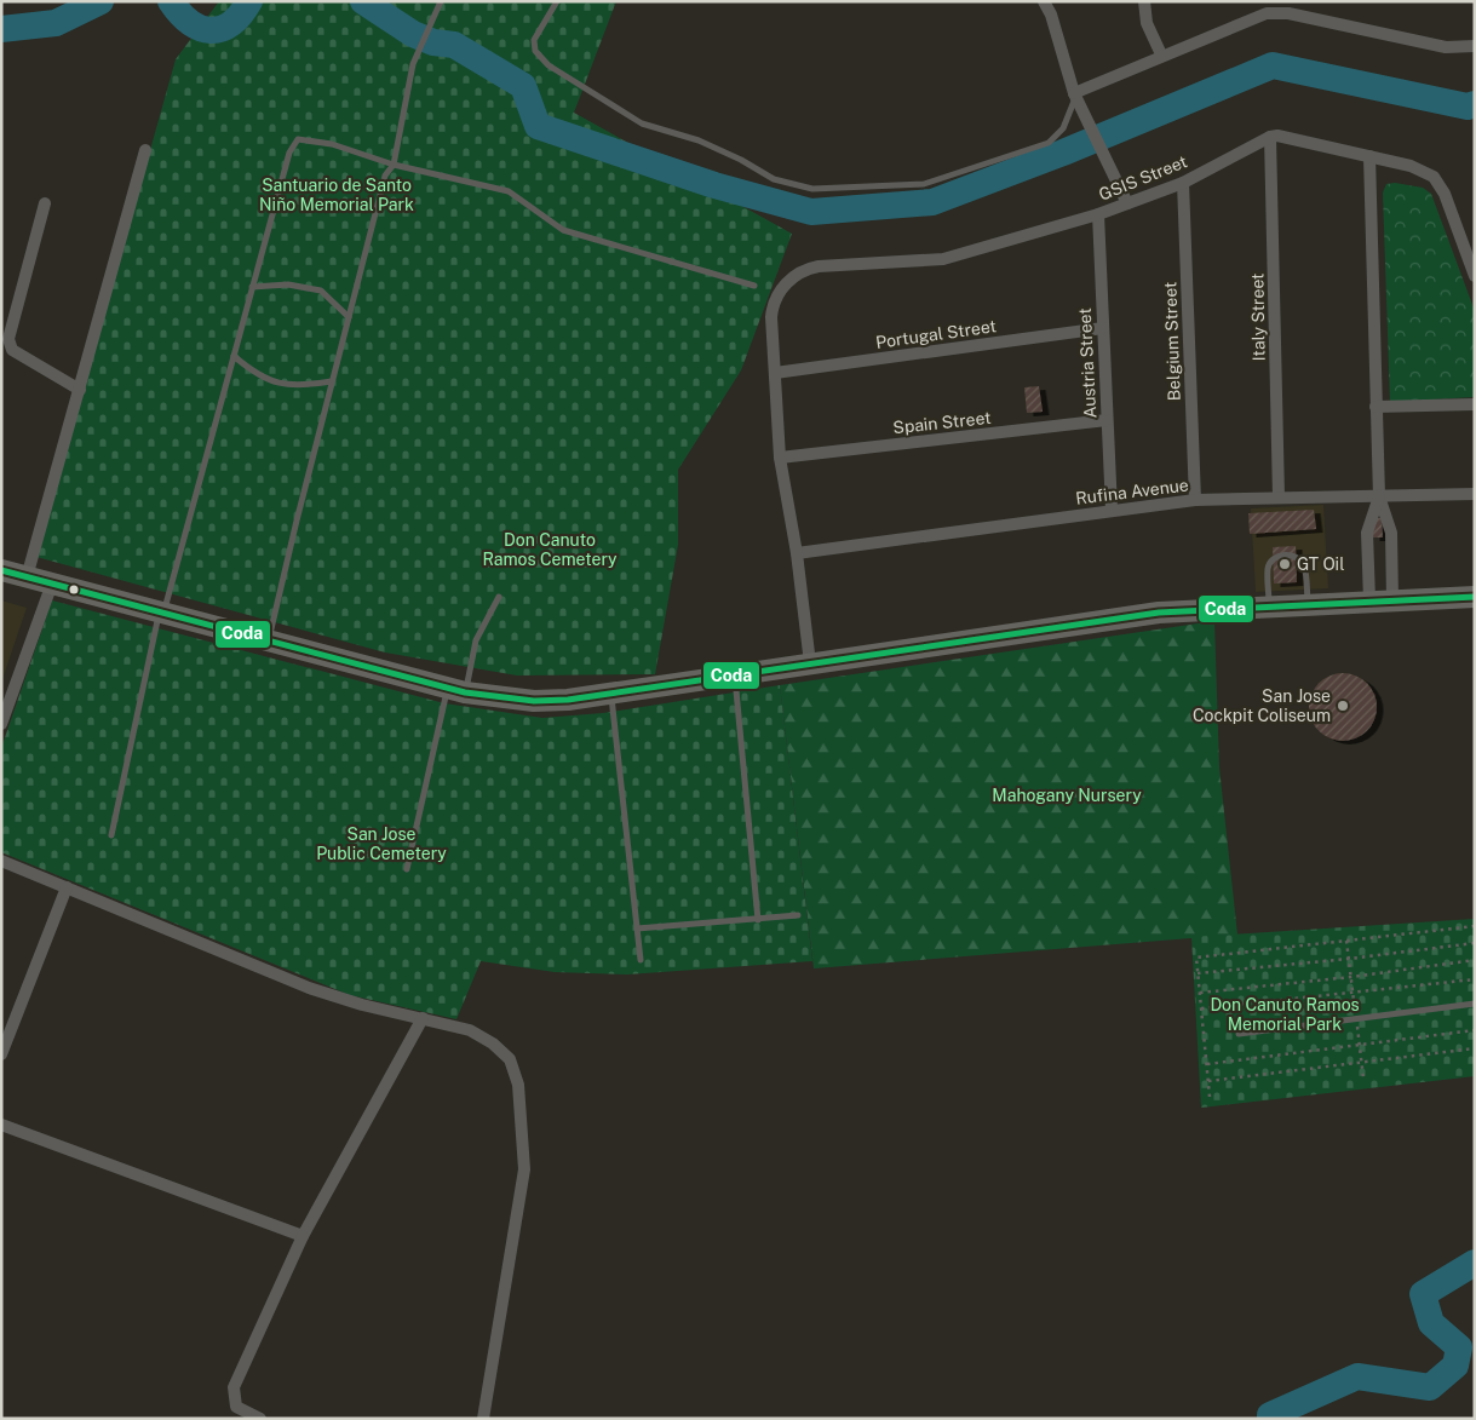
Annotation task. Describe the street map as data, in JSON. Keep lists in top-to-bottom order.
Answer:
{
  "streets": {
    "street": [
      "GSIS Street",
      "Italy Street",
      "Portugal Street",
      "Belgium Street",
      "Austria Street",
      "Spain Street",
      "Rufina Avenue"
    ]
  },
  "crossings": [
    ["GSIS Street", "Italy Street"],
    ["GSIS Street", "Portugal Street"],
    ["GSIS Street", "Belgium Street"],
    ["GSIS Street", "Austria Street"],
    ["Italy Street", "Rufina Avenue"],
    ["Portugal Street", "Austria Street"],
    ["Belgium Street", "Rufina Avenue"],
    ["Austria Street", "Spain Street"],
    ["Austria Street", "Rufina Avenue"]
  ],
  "parks": [
    "Santuario de Santo Niño Memorial Park",
    "Don Canuto Ramos Cemetery",
    "Mahogany Nursery",
    "San Jose Public Cemetery",
    "Don Canuto Ramos Memorial Park"
  ],
  "places": ["GT Oil", "San Jose Cockpit Coliseum"],
  "lines": ["transit line Coda"]
}
